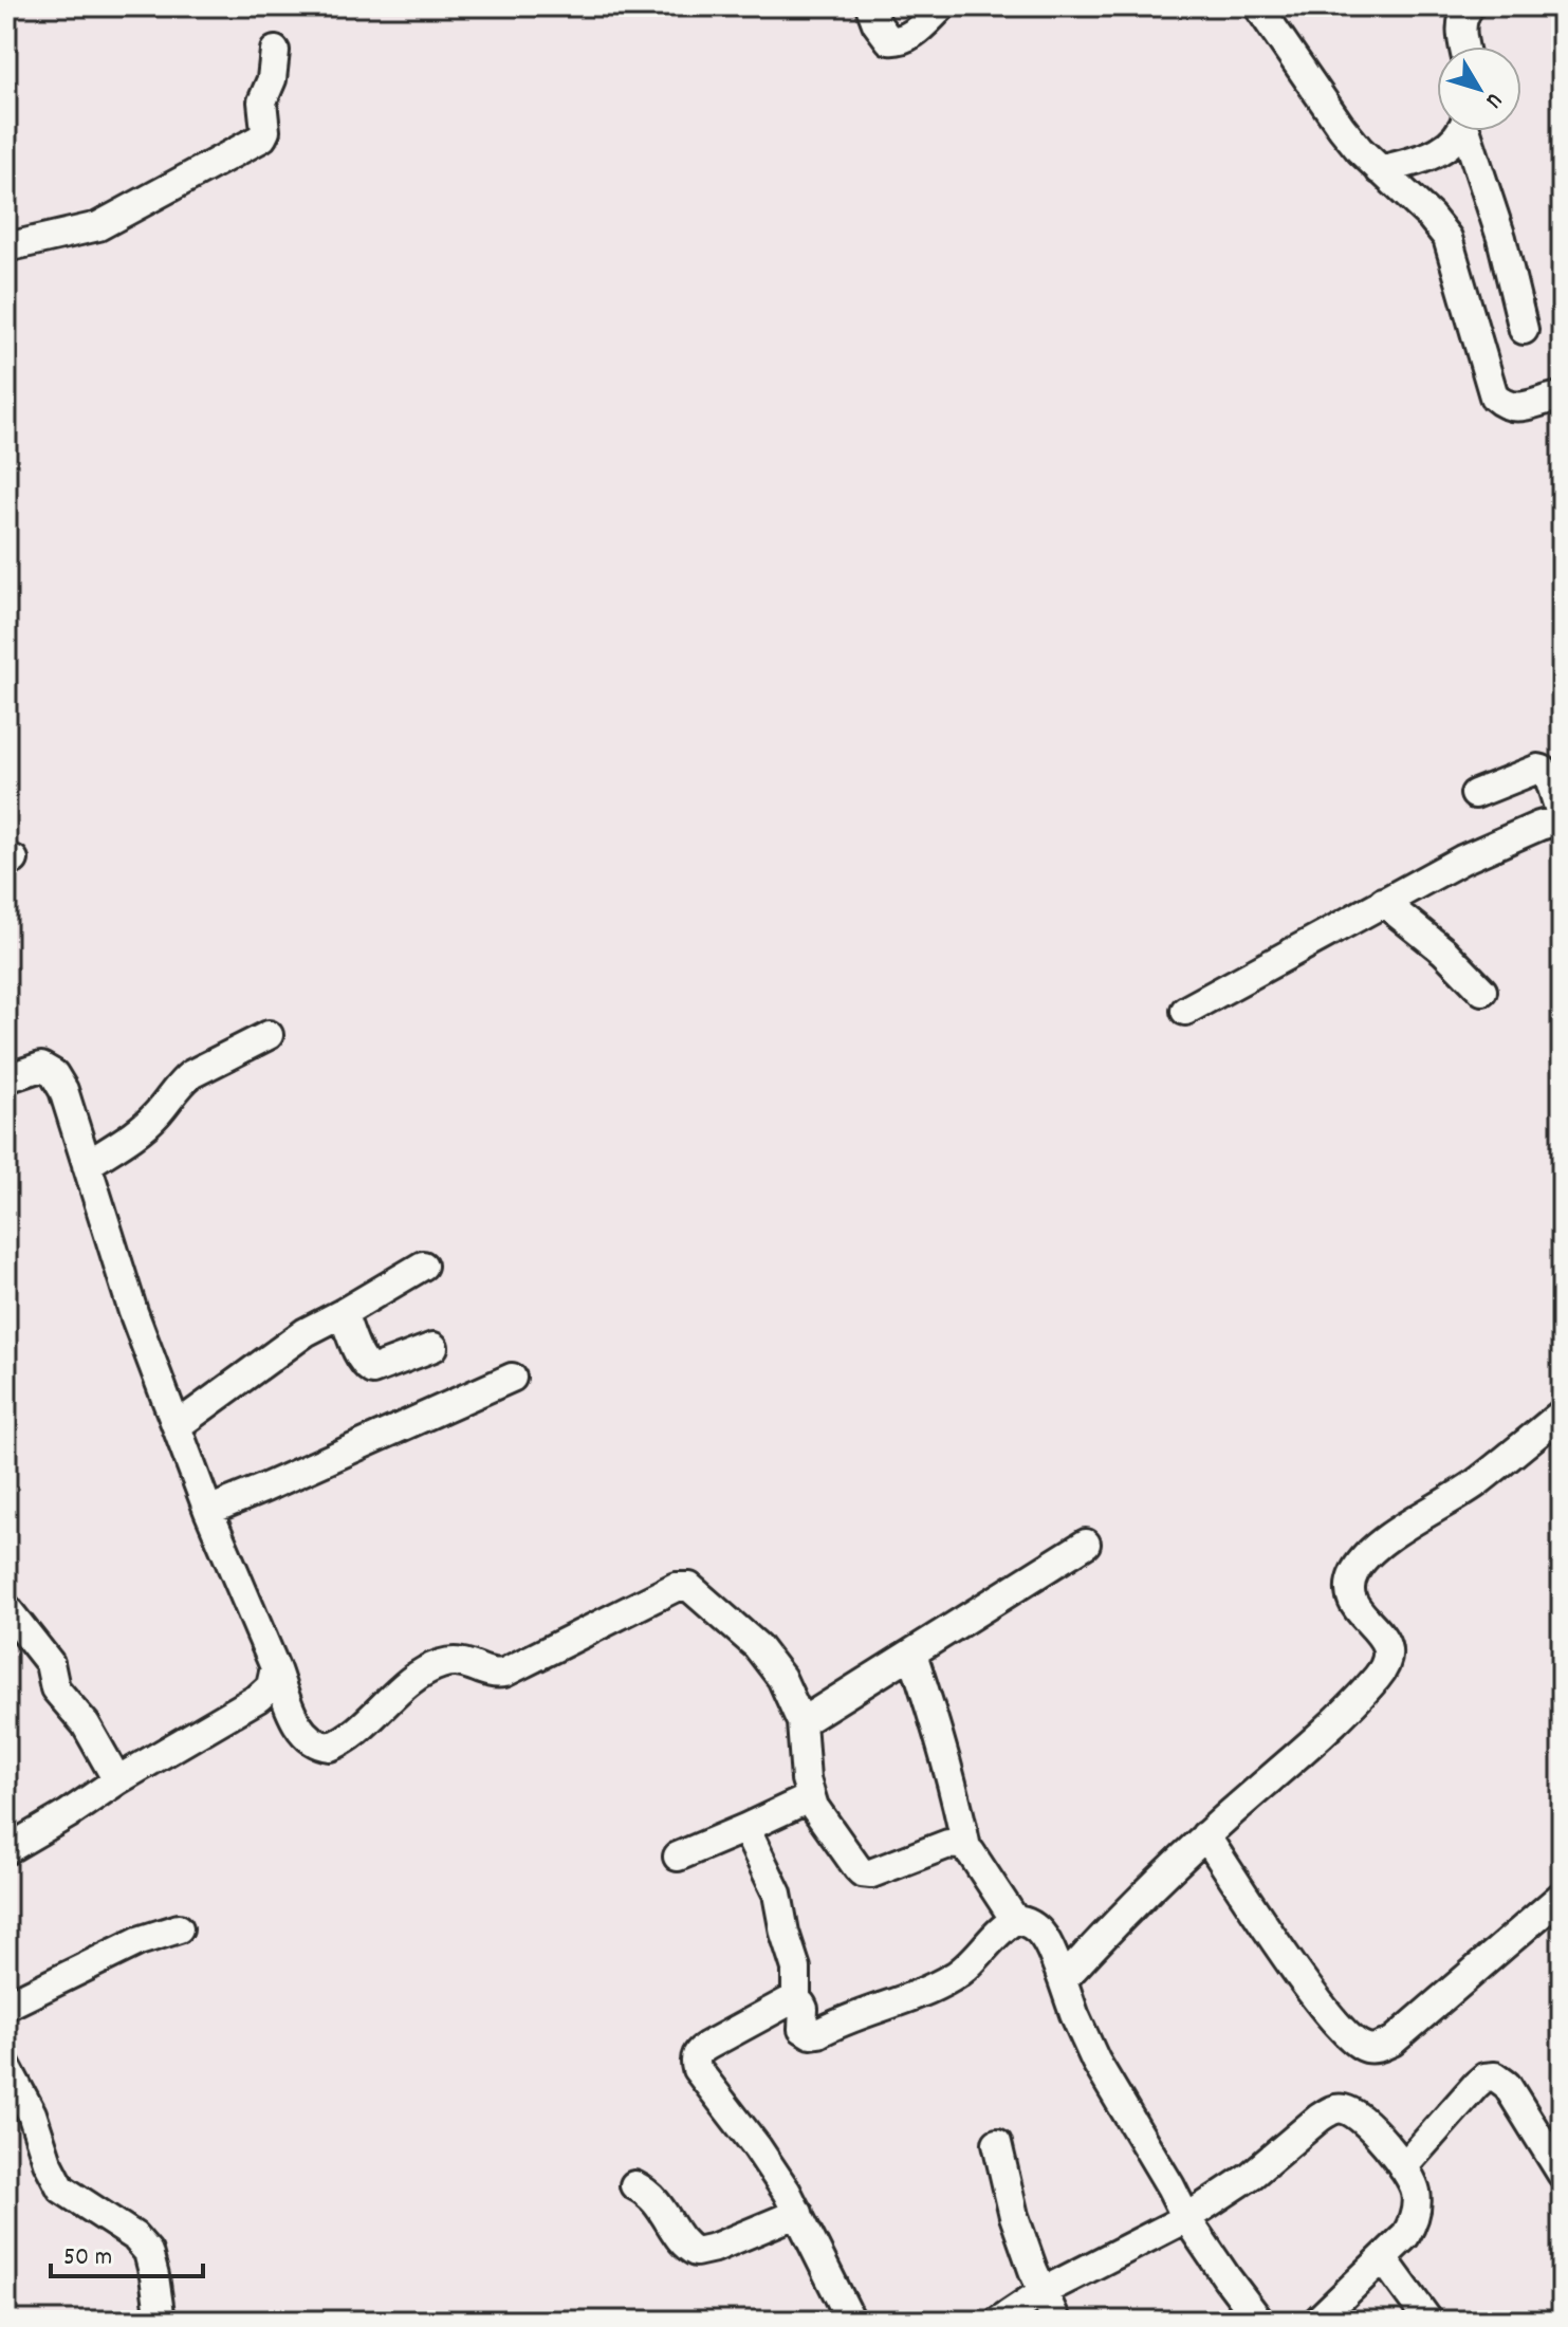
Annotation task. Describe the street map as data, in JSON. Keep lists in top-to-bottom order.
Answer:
{
  "scale_bar": "50 m",
  "north": "bottom right"
}
